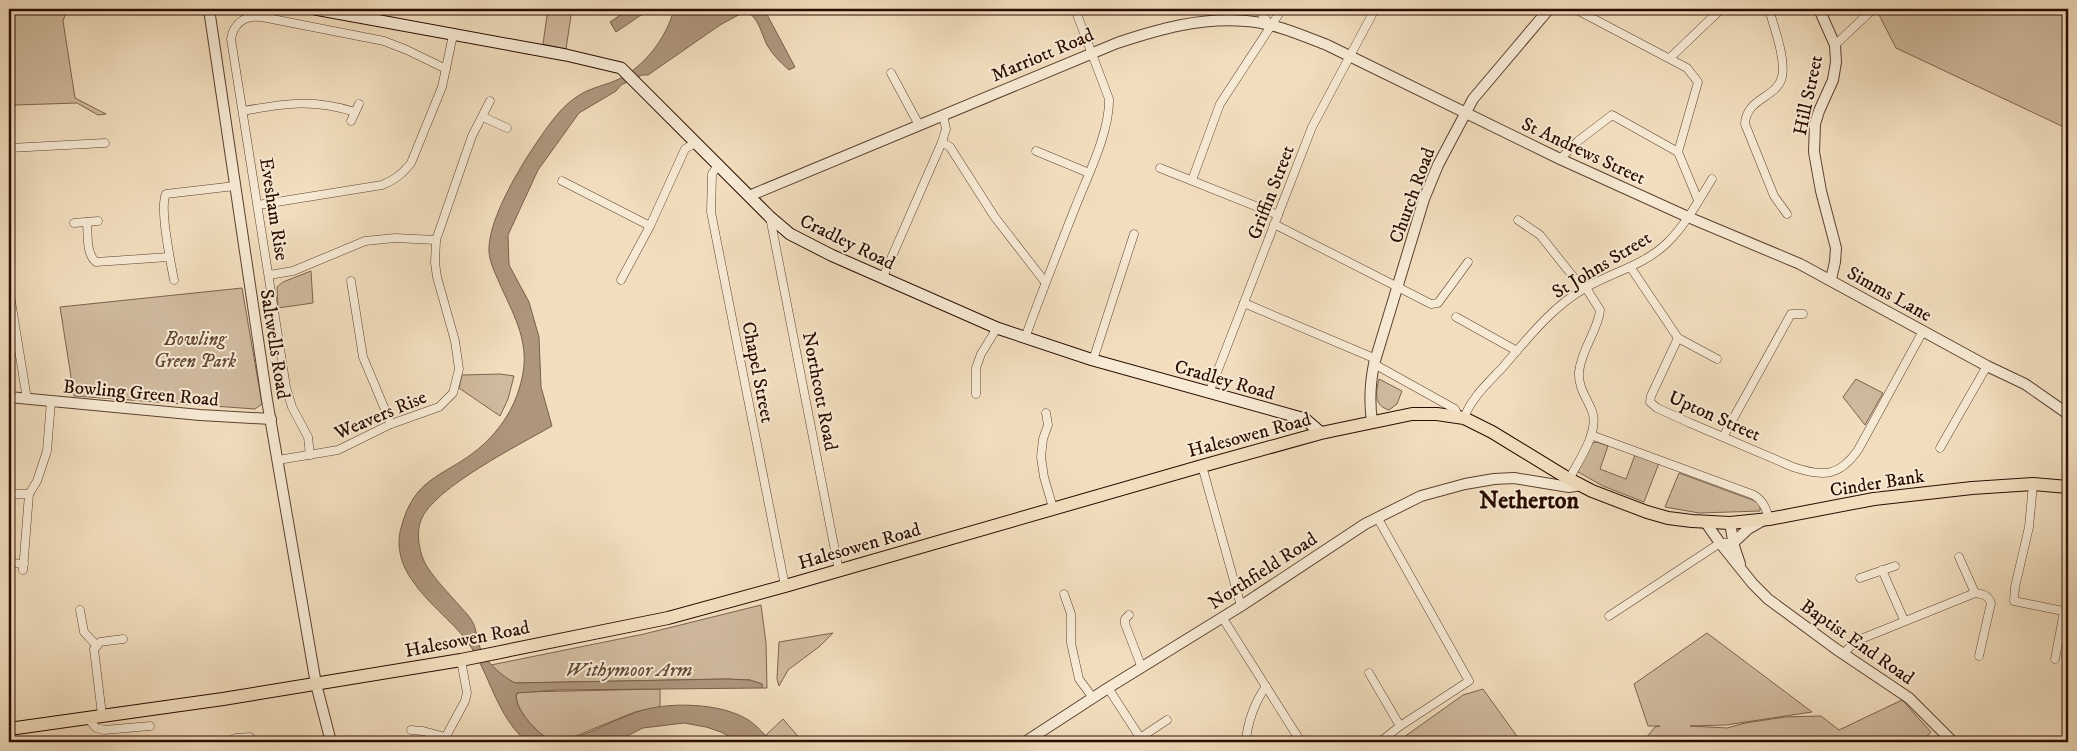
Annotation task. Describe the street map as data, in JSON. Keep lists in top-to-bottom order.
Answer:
{
  "streets": {
    "main road": ["Cradley Road", "Halesowen Road", "Cinder Bank"],
    "street": [
      "Marriott Road",
      "Hill Street",
      "St Andrews Street",
      "Griffin Street",
      "Church Road",
      "Evesham Rise",
      "St Johns Street",
      "Simms Lane",
      "Saltwells Road",
      "Chapel Street",
      "Northcott Road",
      "Bowling Green Road",
      "Weavers Rise",
      "Upton Street",
      "Northfield Road",
      "Baptist End Road"
    ]
  },
  "crossings": [
    ["Marriott Road", "St Andrews Street"],
    ["Marriott Road", "Griffin Street"],
    ["Marriott Road", "Church Road"],
    ["Marriott Road", "Cradley Road"],
    ["Hill Street", "Simms Lane"],
    ["St Andrews Street", "Church Road"],
    ["St Andrews Street", "St Johns Street"],
    ["St Andrews Street", "Simms Lane"],
    ["Griffin Street", "Cradley Road"],
    ["Church Road", "Halesowen Road"],
    ["Evesham Rise", "Weavers Rise"],
    ["Cradley Road", "Chapel Street"],
    ["Cradley Road", "Northcott Road"],
    ["Cradley Road", "Halesowen Road"],
    ["St Johns Street", "Simms Lane"],
    ["St Johns Street", "Halesowen Road"],
    ["Simms Lane", "Upton Street"],
    ["Saltwells Road", "Bowling Green Road"],
    ["Saltwells Road", "Weavers Rise"],
    ["Saltwells Road", "Halesowen Road"],
    ["Chapel Street", "Halesowen Road"],
    ["Northcott Road", "Halesowen Road"],
    ["Halesowen Road", "Cinder Bank"],
    ["Halesowen Road", "Northfield Road"],
    ["Cinder Bank", "Baptist End Road"]
  ],
  "districts": ["Netherton"],
  "water": ["Withymoor Arm"],
  "parks": ["Bowling Green Park"]
}
